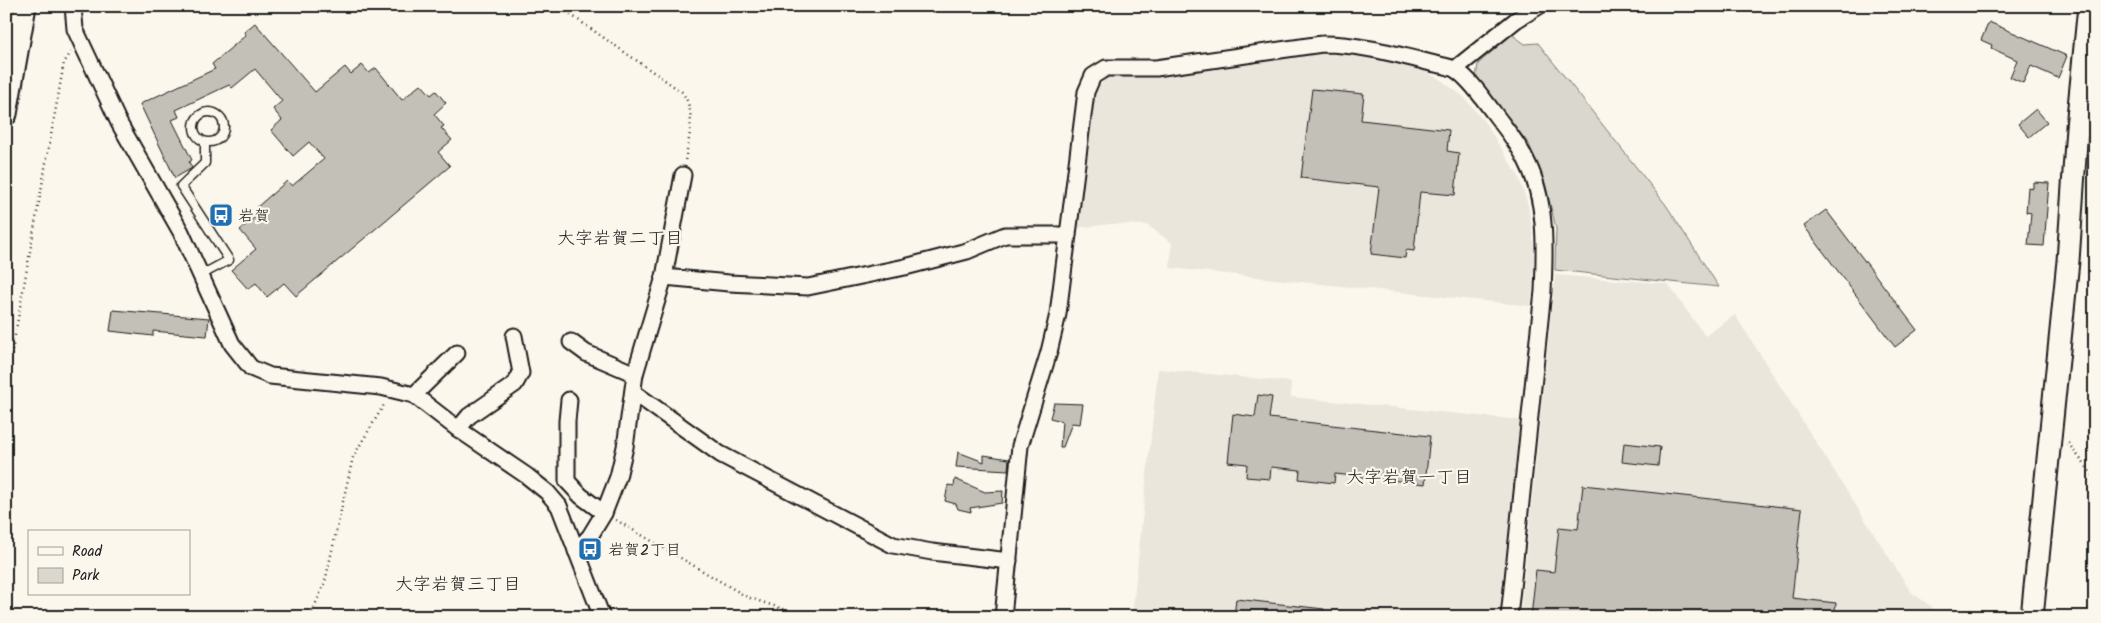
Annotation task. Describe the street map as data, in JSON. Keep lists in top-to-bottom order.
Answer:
{
  "districts": ["大字岩賀二丁目", "大字岩賀一丁目", "大字岩賀三丁目"],
  "places": {
    "bus stop": ["岩賀", "岩賀2丁目"]
  },
  "legend": ["Road", "Park"]
}
